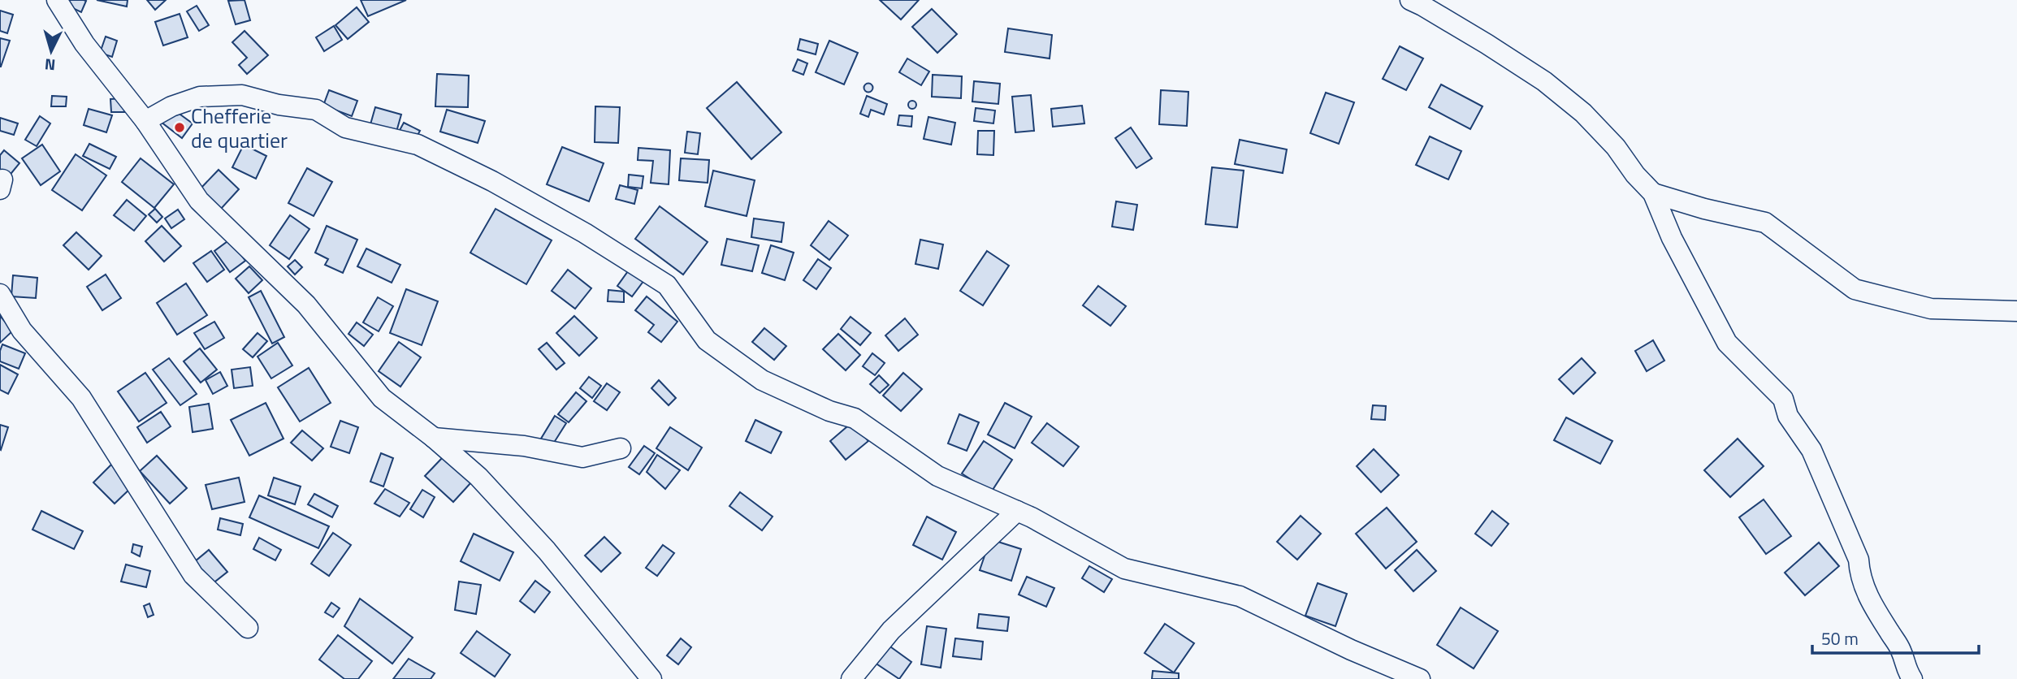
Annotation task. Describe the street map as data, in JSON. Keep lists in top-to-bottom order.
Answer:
{
  "places": ["Chefferie de quartier"],
  "scale_bar": "50 m",
  "north": "bottom"
}
